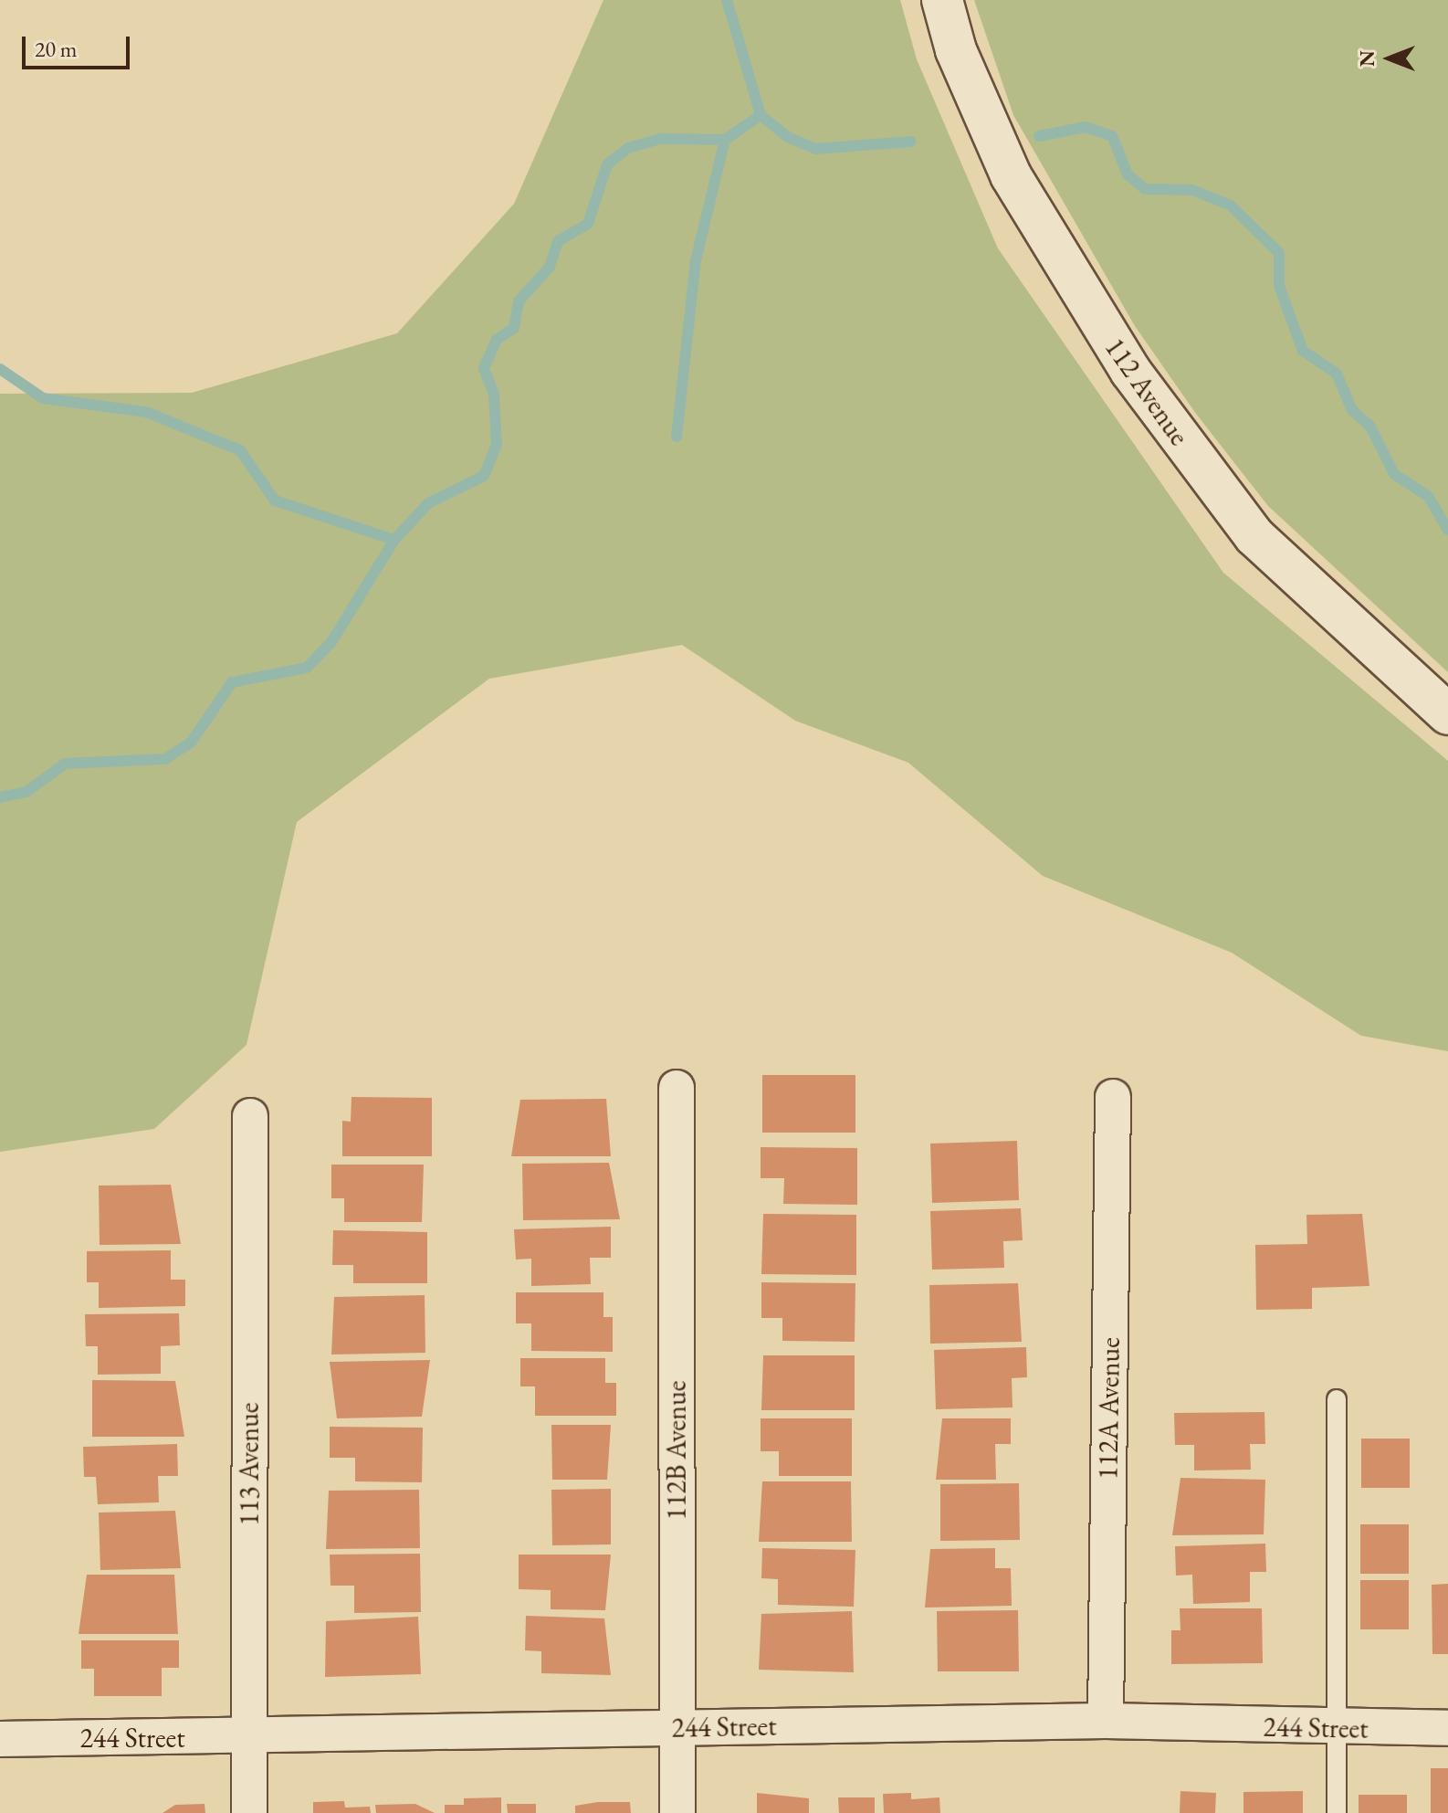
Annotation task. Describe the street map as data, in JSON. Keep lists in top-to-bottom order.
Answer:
{
  "streets": {
    "main road": ["112 Avenue"],
    "street": [
      "112A Avenue",
      "112B Avenue",
      "113 Avenue",
      "244 Street"
    ]
  },
  "crossings": [
    ["112A Avenue", "244 Street"],
    ["112B Avenue", "244 Street"],
    ["113 Avenue", "244 Street"]
  ],
  "scale_bar": "20 m",
  "north": "left"
}
